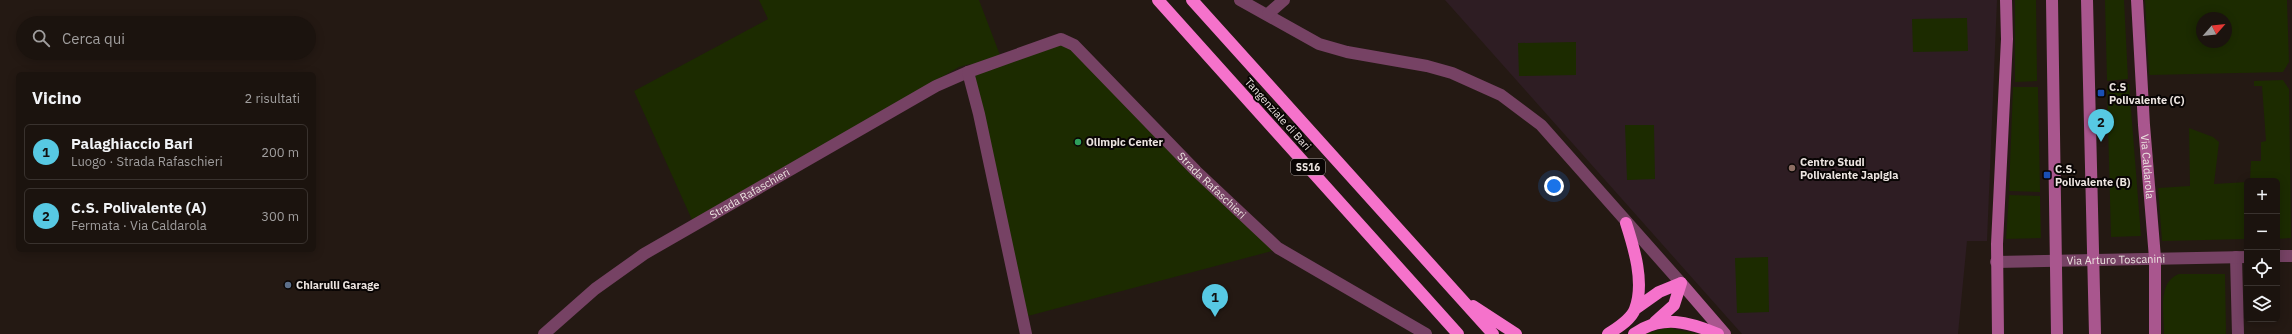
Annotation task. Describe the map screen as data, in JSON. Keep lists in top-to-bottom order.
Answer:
{
  "streets": {
    "highway": ["Tangenziale di Bari", "SS16"],
    "street": ["Via Caldarola", "Strada Rafaschieri", "Via Arturo Toscanini"]
  },
  "crossings": [
    ["Via Caldarola", "Via Arturo Toscanini"]
  ],
  "places": {
    "transit": ["C.S Polivalente (C)", "C.S. Polivalente (B)"],
    "other": ["Olimpic Center", "Centro Studi Polivalente Japigia", "Chiarulli Garage"]
  },
  "north": "top right",
  "page": {
    "search": "Cerca qui",
    "heading": ["Vicino", "2 risultati"],
    "pins": ["2", "1"],
    "list": [
      {
        "mark": "1",
        "name": "Palaghiaccio Bari",
        "note": "Luogo · Strada Rafaschieri",
        "value": "200 m"
      },
      {
        "mark": "2",
        "name": "C.S. Polivalente (A)",
        "note": "Fermata · Via Caldarola",
        "value": "300 m"
      }
    ],
    "map_buttons": ["+", "−"]
  }
}
